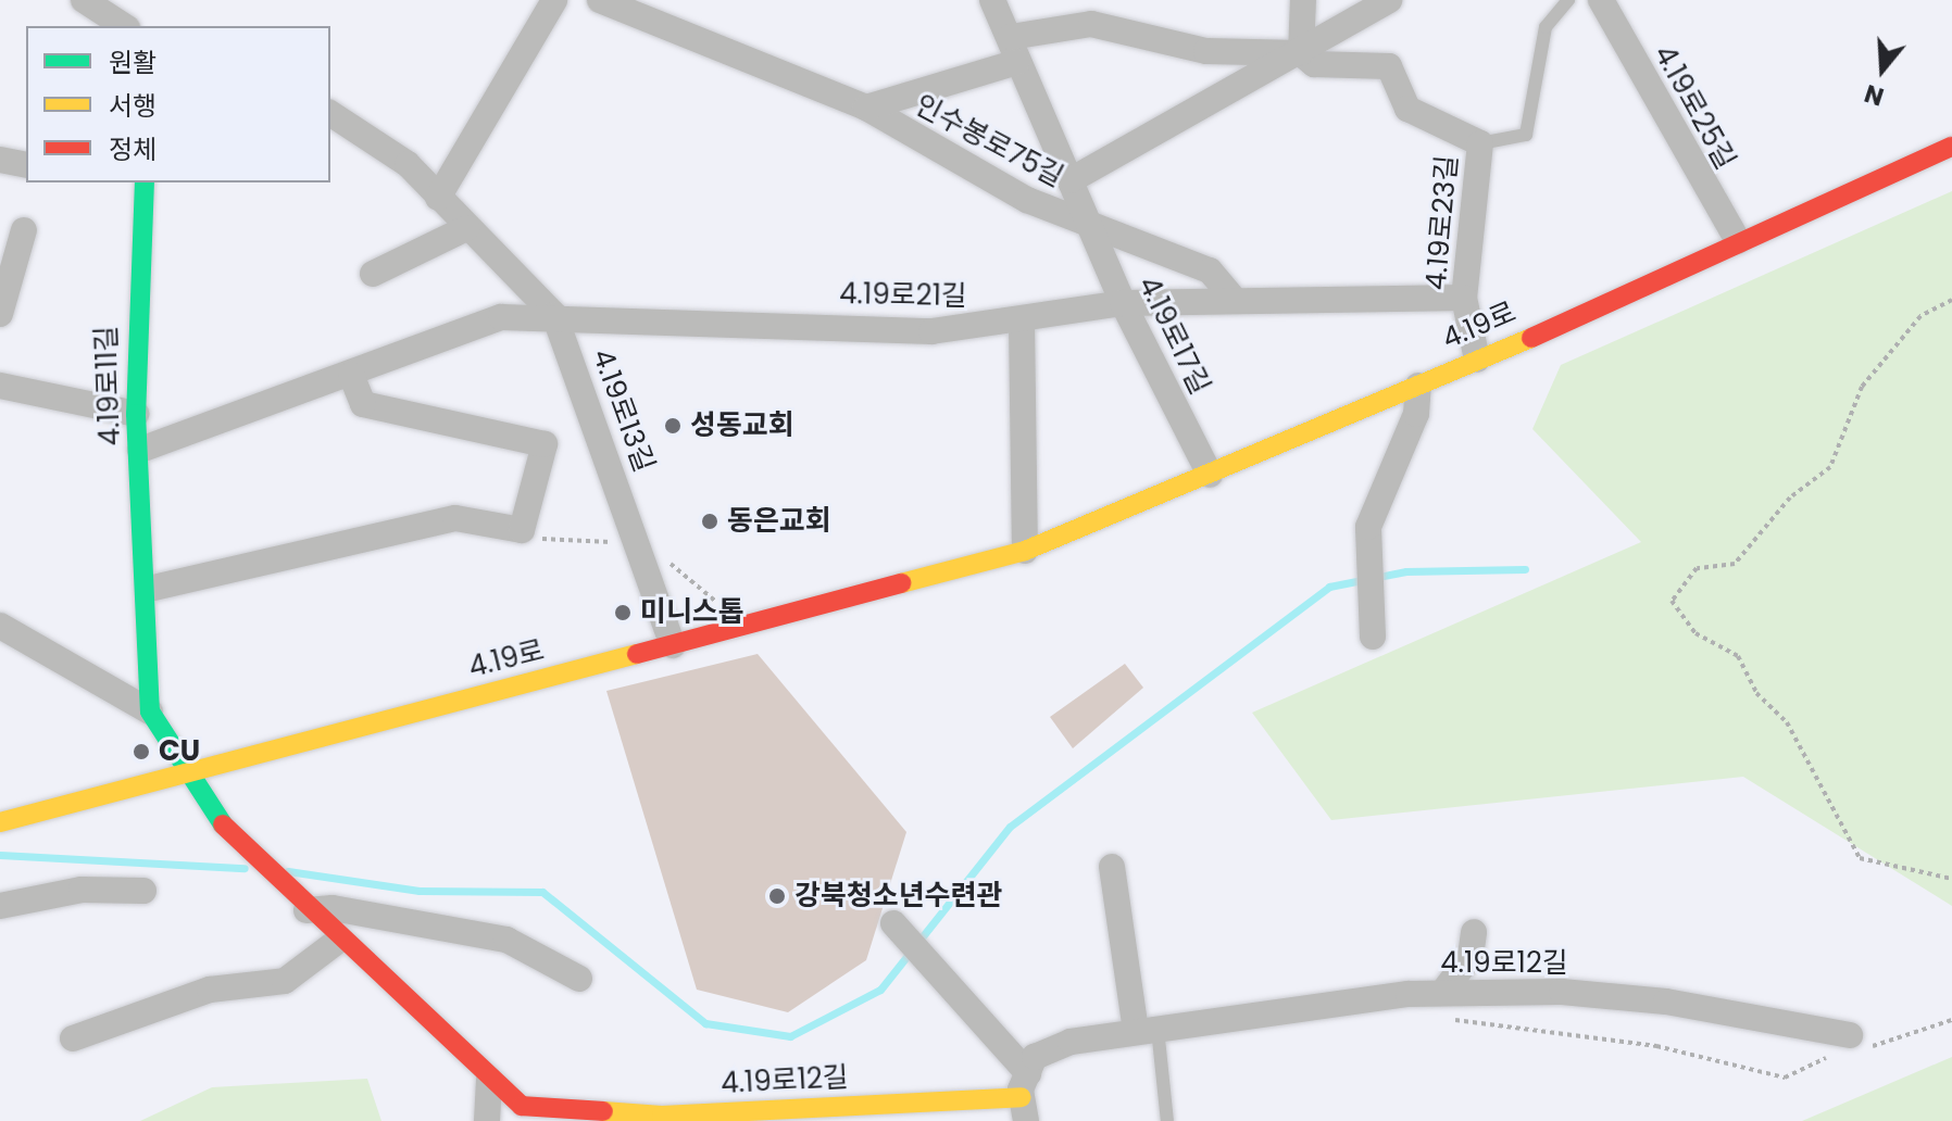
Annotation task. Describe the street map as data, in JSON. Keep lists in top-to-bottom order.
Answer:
{
  "streets": {
    "street": [
      "4.19로25길",
      "인수봉로75길",
      "4.19로23길",
      "4.19로21길",
      "4.19로",
      "4.19로17길",
      "4.19로11길",
      "4.19로13길",
      "4.19로12길"
    ]
  },
  "crossings": [
    ["4.19로25길", "4.19로"],
    ["인수봉로75길", "4.19로23길"],
    ["인수봉로75길", "4.19로17길"],
    ["4.19로23길", "4.19로21길"],
    ["4.19로23길", "4.19로"],
    ["4.19로23길", "4.19로17길"],
    ["4.19로21길", "4.19로17길"],
    ["4.19로21길", "4.19로11길"],
    ["4.19로21길", "4.19로13길"],
    ["4.19로", "4.19로17길"],
    ["4.19로", "4.19로11길"],
    ["4.19로", "4.19로13길"],
    ["4.19로", "4.19로12길"],
    ["4.19로11길", "4.19로12길"]
  ],
  "places": [
    "성동교회",
    "동은교회",
    "미니스톱",
    "CU",
    "강북청소년수련관"
  ],
  "legend": ["원활", "서행", "정체"],
  "north": "bottom"
}
